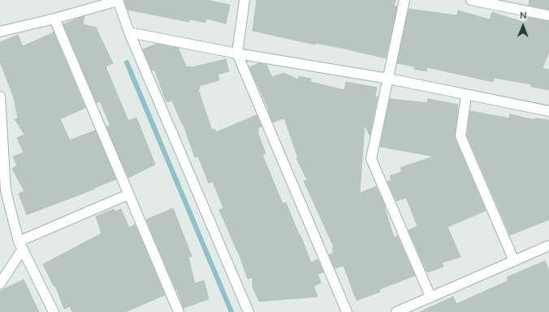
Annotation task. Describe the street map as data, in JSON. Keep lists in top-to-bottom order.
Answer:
{
  "north": "top"
}
